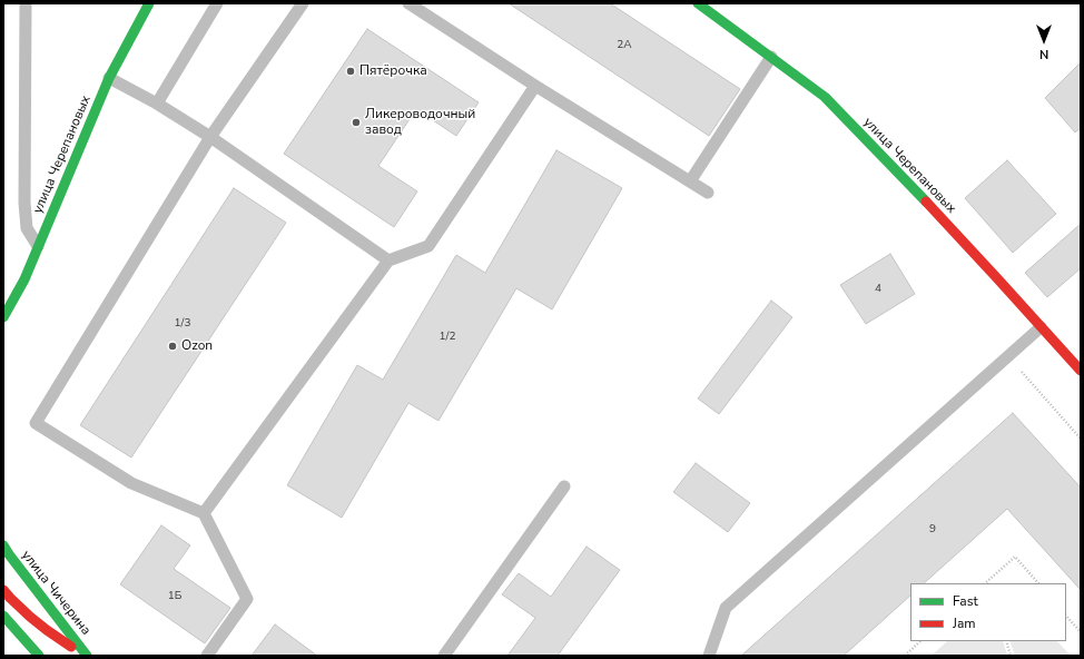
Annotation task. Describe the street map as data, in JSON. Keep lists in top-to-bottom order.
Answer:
{
  "streets": {
    "street": ["улица Черепановых", "улица Чичерина"]
  },
  "places": ["Пятёрочка", "Ликероводочный завод", "Ozon"],
  "house_numbers": [
    "2А",
    "4",
    "1/3",
    "1/2",
    "9",
    "1Б"
  ],
  "legend": ["Fast", "Jam"],
  "north": "bottom"
}
